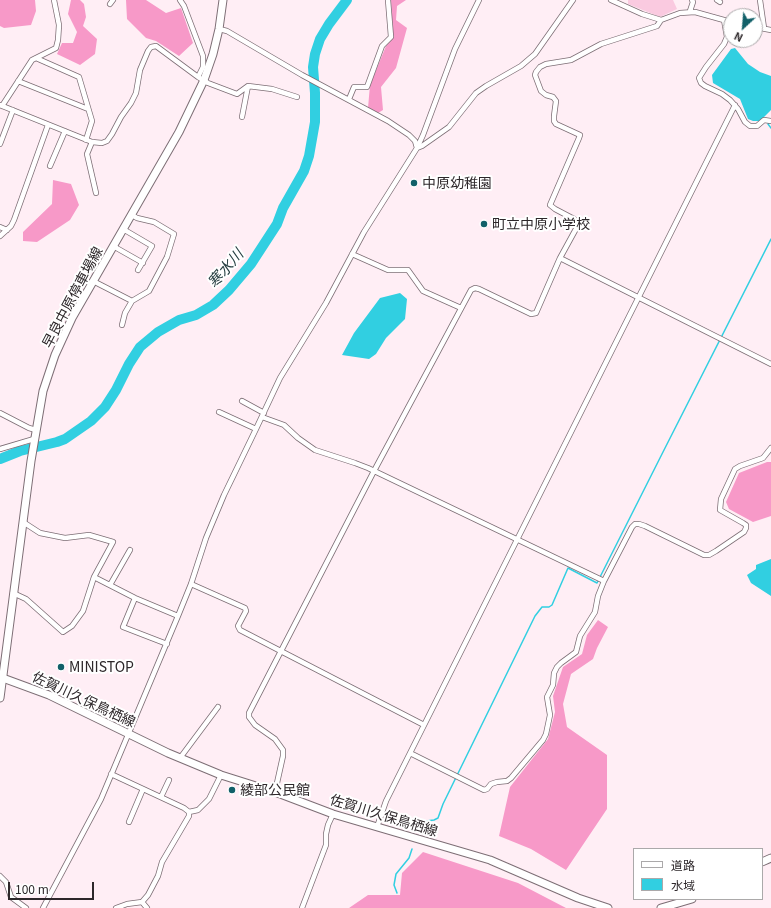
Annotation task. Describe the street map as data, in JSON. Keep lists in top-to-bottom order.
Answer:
{
  "streets": {
    "main road": ["早良中原停車場線", "佐賀川久保鳥栖線"]
  },
  "crossings": [
    ["早良中原停車場線", "佐賀川久保鳥栖線"]
  ],
  "water": ["寒水川"],
  "places": [
    "中原幼稚園",
    "町立中原小学校",
    "MINISTOP",
    "綾部公民館"
  ],
  "legend": ["道路", "水域"],
  "scale_bar": "100 m",
  "north": "bottom left"
}
